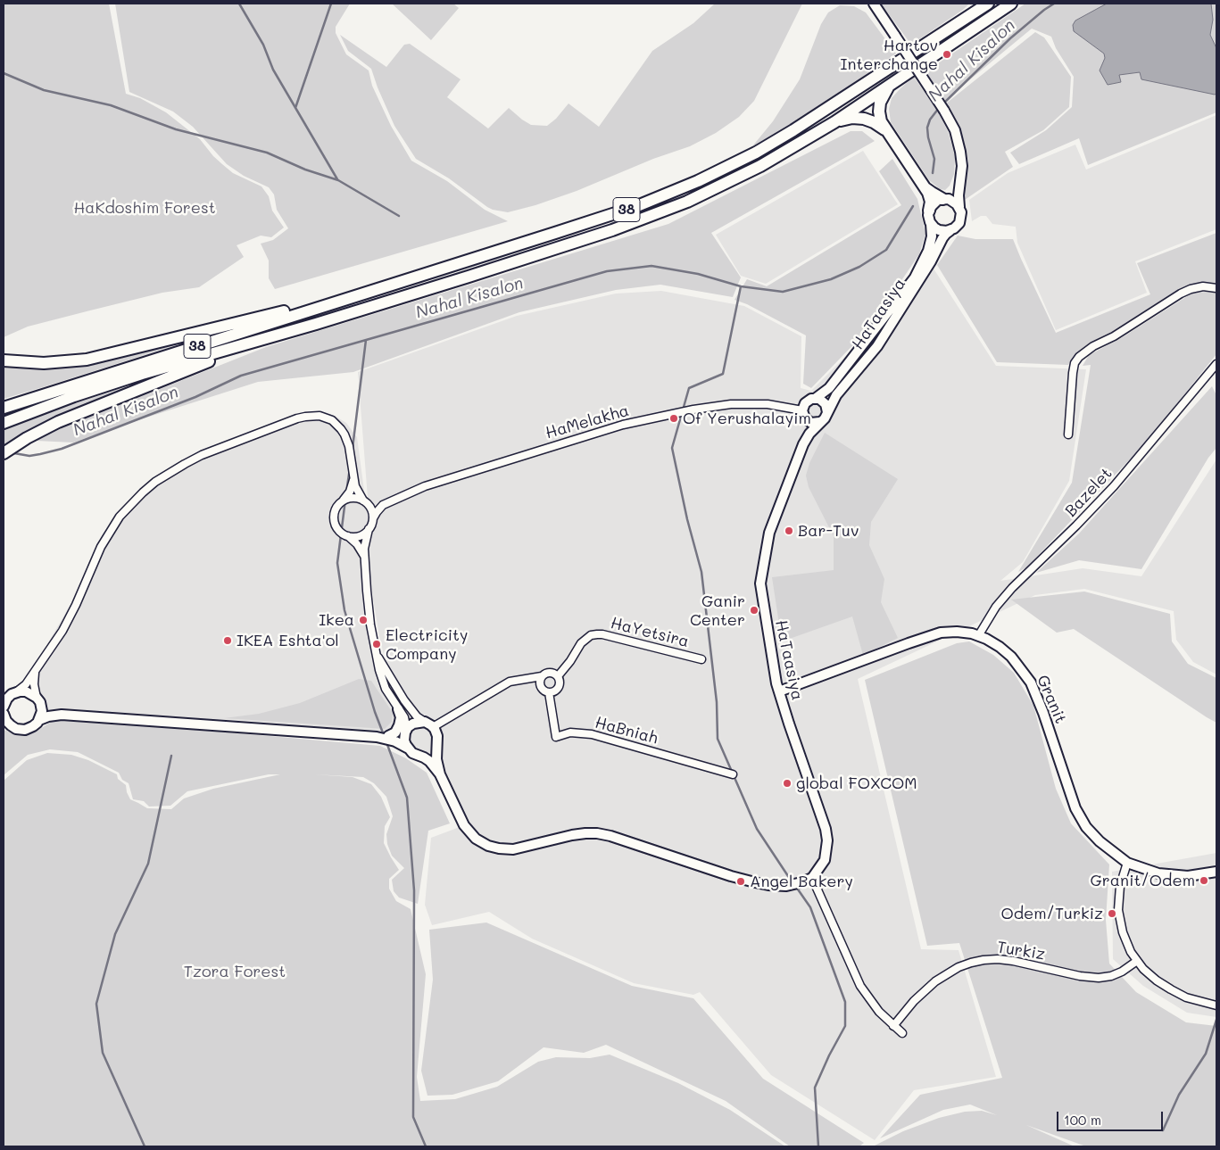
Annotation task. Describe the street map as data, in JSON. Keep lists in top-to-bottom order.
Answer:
{
  "streets": {
    "highway": ["38"],
    "street": [
      "HaTaasiya",
      "HaMelakha",
      "Bazelet",
      "HaYetsira",
      "Granit",
      "HaBniah",
      "Turkiz"
    ]
  },
  "crossings": [
    ["HaTaasiya", "HaMelakha"],
    ["HaTaasiya", "Granit"],
    ["Bazelet", "Granit"],
    ["HaYetsira", "HaBniah"]
  ],
  "water": ["Nahal Kisalon"],
  "parks": ["HaKdoshim Forest", "Tzora Forest"],
  "places": [
    "Hartov Interchange",
    "Of Yerushalayim",
    "Bar-Tuv",
    "Ganir Center",
    "Ikea",
    "IKEA Eshta'ol",
    "Electricity Company",
    "global FOXCOM",
    "Granit/Odem",
    "Angel Bakery",
    "Odem/Turkiz"
  ],
  "scale_bar": "100 m"
}
